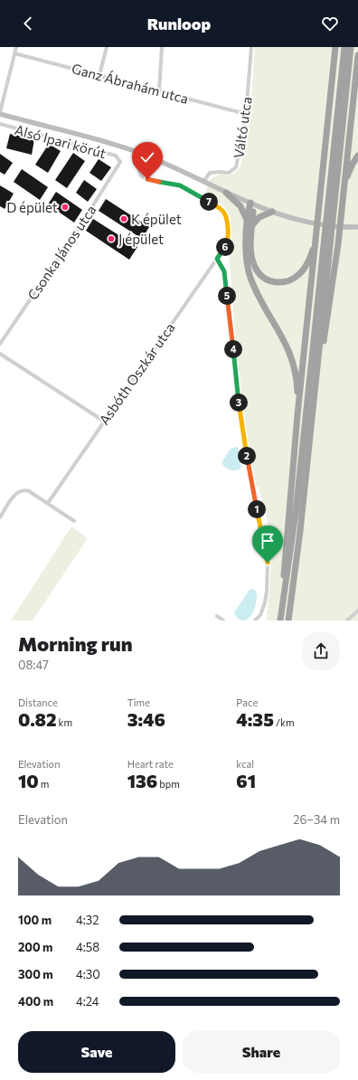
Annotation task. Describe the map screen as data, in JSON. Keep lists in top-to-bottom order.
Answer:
{
  "streets": {
    "street": [
      "Ganz Ábrahám utca",
      "Váltó utca",
      "Alsó Ipari körút",
      "Csonka János utca",
      "Asbóth Oszkár utca"
    ]
  },
  "crossings": [
    ["Ganz Ábrahám utca", "Váltó utca"],
    ["Alsó Ipari körút", "Csonka János utca"]
  ],
  "places": ["D épület", "K épület", "J épület"],
  "page": {
    "header": "Runloop",
    "pins": [
      "7",
      "6",
      "5",
      "4",
      "3",
      "2",
      "1"
    ],
    "heading": ["Morning run", "08:47"],
    "stats": [
      ["Distance", "0.82 km"],
      ["Time", "3:46"],
      ["Pace", "4:35 /km"],
      ["Elevation", "10 m"],
      ["Heart rate", "136 bpm"],
      ["kcal", "61"]
    ],
    "chart": ["Elevation", "26–34 m"],
    "list": [
      {
        "name": "100 m",
        "note": "4:32"
      },
      {
        "name": "200 m",
        "note": "4:58"
      },
      {
        "name": "300 m",
        "note": "4:30"
      },
      {
        "name": "400 m",
        "note": "4:24"
      }
    ],
    "buttons": ["Save", "Share"]
  }
}
